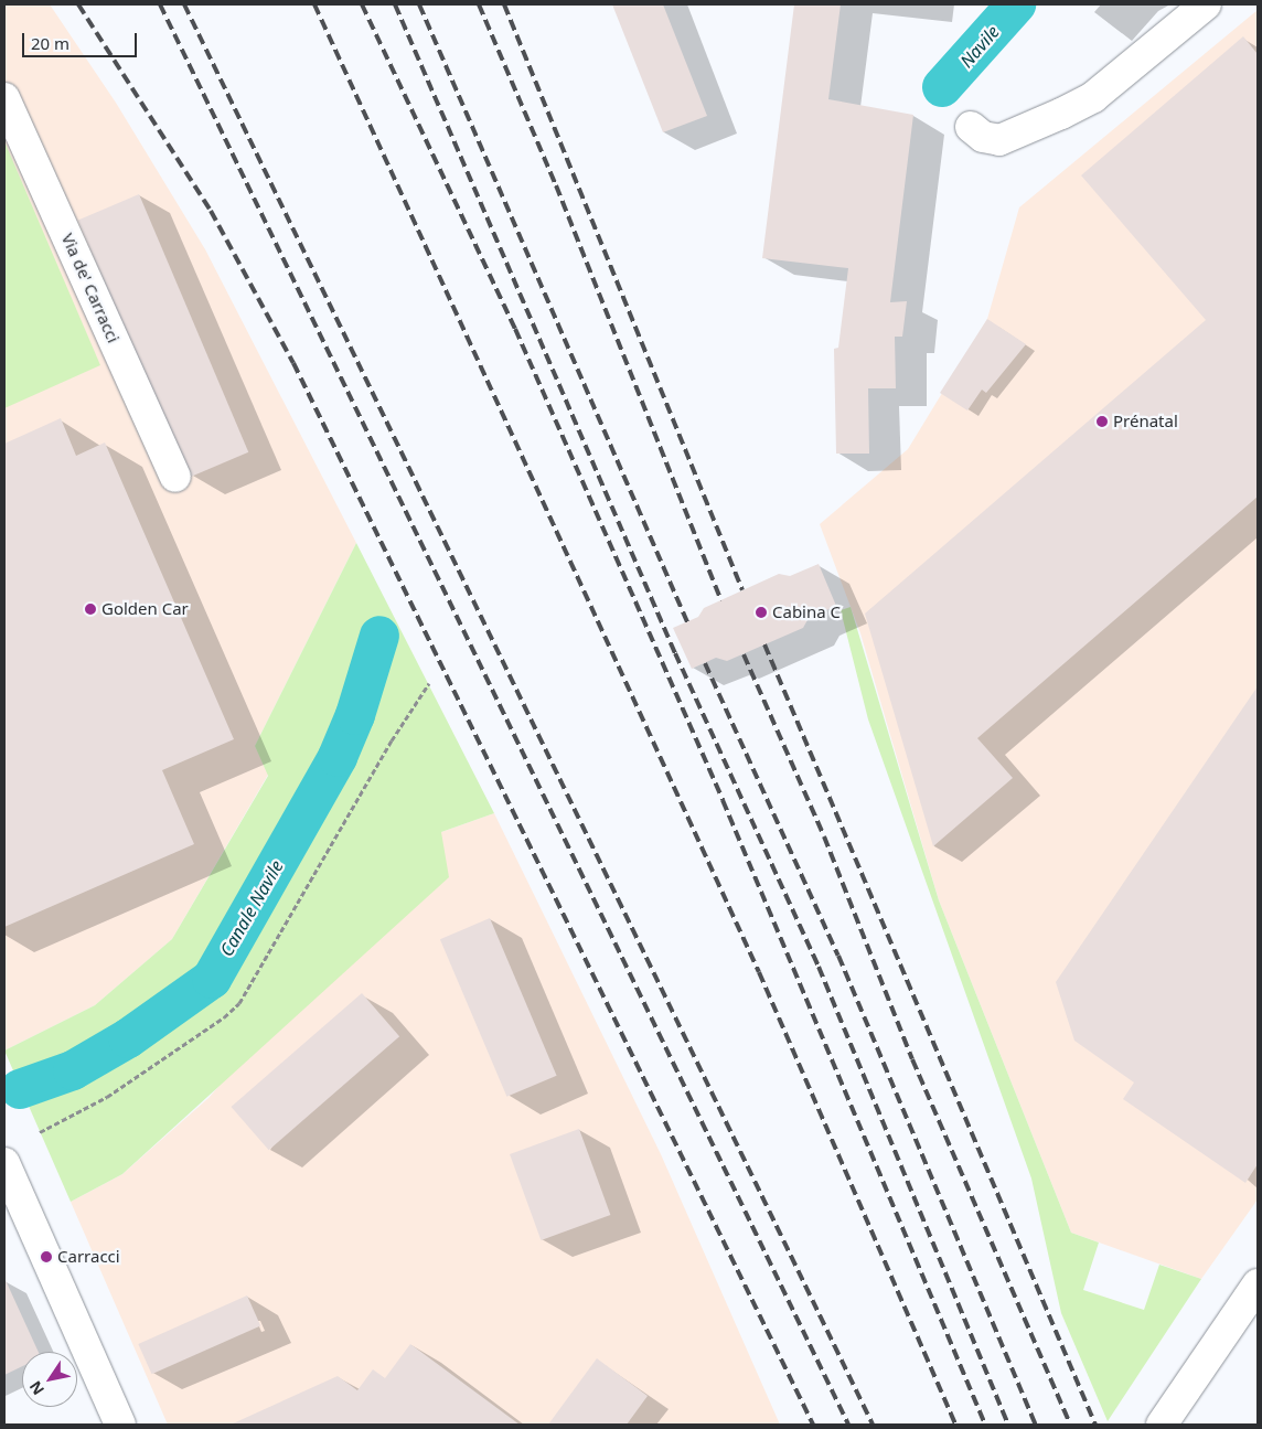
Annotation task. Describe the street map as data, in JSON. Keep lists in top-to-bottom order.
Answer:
{
  "streets": {
    "street": ["Via de' Carracci"]
  },
  "water": ["Navile", "Canale Navile"],
  "places": [
    "Prénatal",
    "Golden Car",
    "Cabina C",
    "Carracci"
  ],
  "scale_bar": "20 m",
  "north": "bottom left"
}
